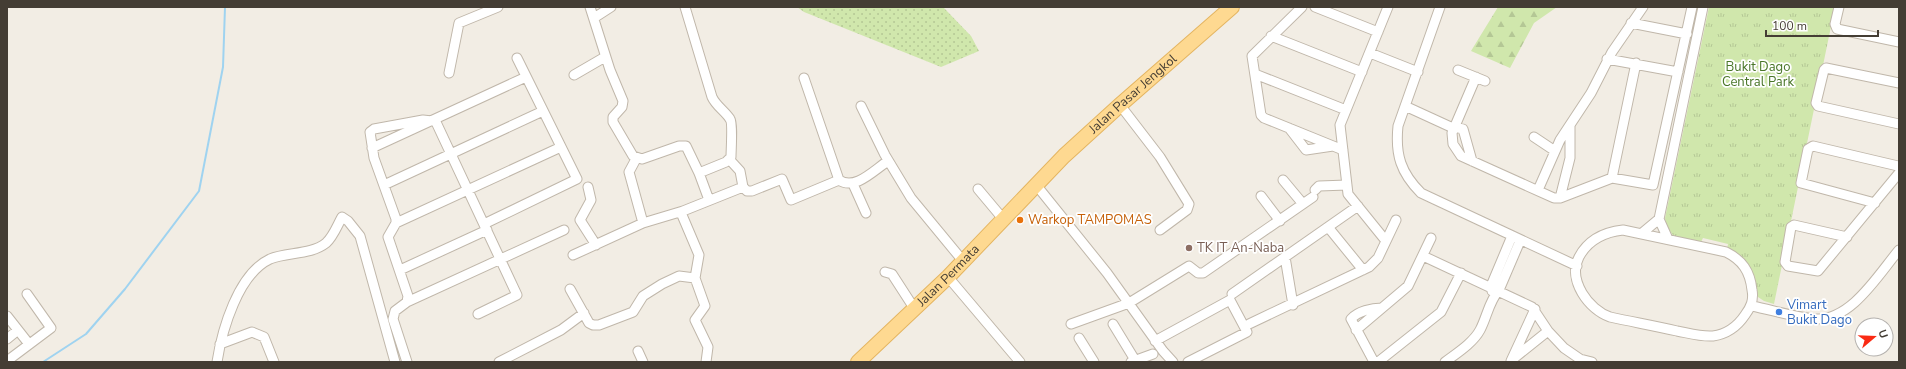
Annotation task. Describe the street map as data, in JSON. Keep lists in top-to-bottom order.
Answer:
{
  "streets": {
    "main road": ["Jalan Pasar Jengkol", "Jalan Permata"]
  },
  "crossings": [
    ["Jalan Pasar Jengkol", "Jalan Permata"]
  ],
  "parks": ["Bukit Dago Central Park"],
  "places": ["Warkop TAMPOMAS", "TK IT An-Naba", "Vimart Bukit Dago"],
  "scale_bar": "100 m",
  "north": "right"
}
